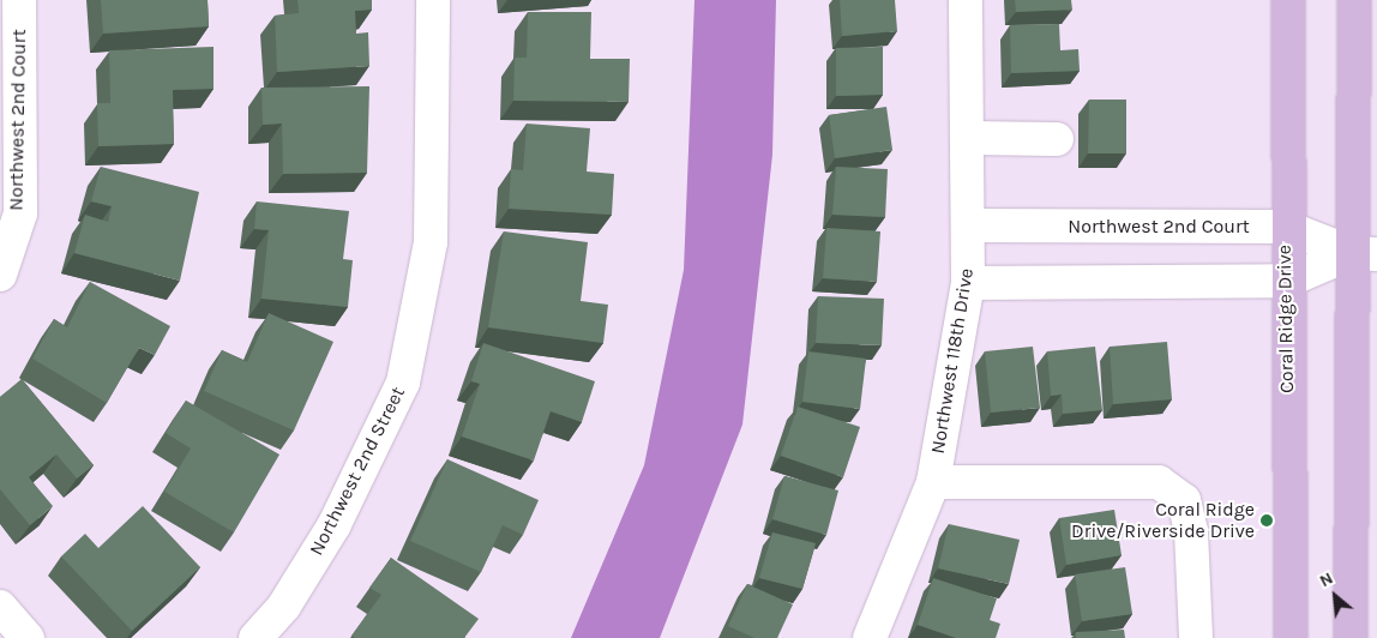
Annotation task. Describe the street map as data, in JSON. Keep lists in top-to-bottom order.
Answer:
{
  "streets": {
    "main road": ["Coral Ridge Drive"],
    "street": ["Northwest 2nd Court", "Northwest 118th Drive", "Northwest 2nd Street"]
  },
  "crossings": [
    ["Northwest 2nd Court", "Coral Ridge Drive"],
    ["Northwest 2nd Court", "Northwest 118th Drive"]
  ],
  "places": ["Coral Ridge Drive/Riverside Drive"],
  "north": "top left"
}
